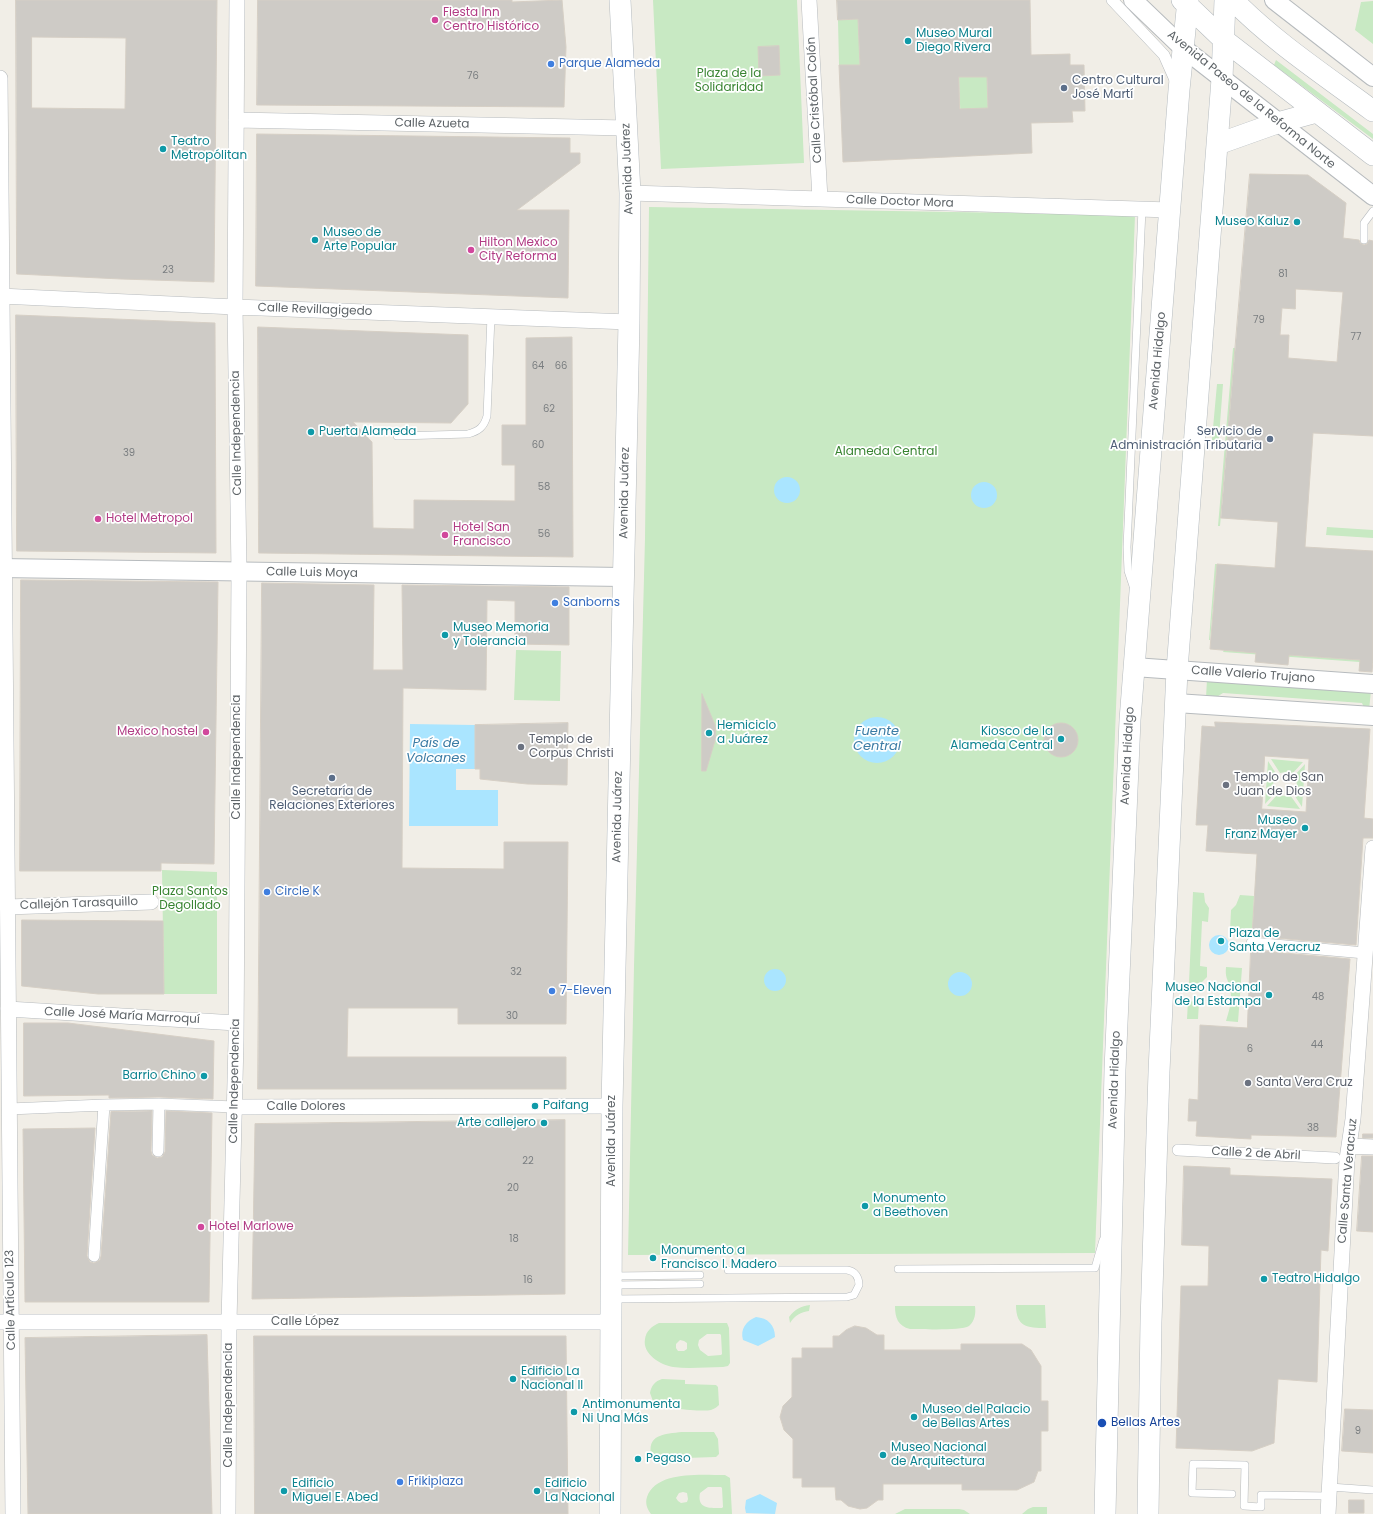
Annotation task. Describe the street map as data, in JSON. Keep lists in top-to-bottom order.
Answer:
{
  "streets": {
    "main road": ["Avenida Juárez", "Avenida Hidalgo"],
    "street": [
      "Calle Cristóbal Colón",
      "Avenida Paseo de la Reforma Norte",
      "Calle Azueta",
      "Calle Doctor Mora",
      "Calle Revillagigedo",
      "Calle Independencia",
      "Calle Luis Moya",
      "Calle Valerio Trujano",
      "Callejón Tarasquillo",
      "Calle José María Marroquí",
      "Calle Dolores",
      "Calle 2 de Abril",
      "Calle Santa Veracruz",
      "Calle Artículo 123",
      "Calle López"
    ]
  },
  "crossings": [
    ["Calle Cristóbal Colón", "Calle Doctor Mora"],
    ["Avenida Paseo de la Reforma Norte", "Avenida Hidalgo"],
    ["Calle Azueta", "Avenida Juárez"],
    ["Calle Azueta", "Calle Independencia"],
    ["Avenida Juárez", "Calle Doctor Mora"],
    ["Avenida Juárez", "Calle Revillagigedo"],
    ["Avenida Juárez", "Calle Luis Moya"],
    ["Avenida Juárez", "Calle Dolores"],
    ["Avenida Juárez", "Calle López"],
    ["Calle Doctor Mora", "Avenida Hidalgo"],
    ["Calle Revillagigedo", "Calle Independencia"],
    ["Calle Revillagigedo", "Calle Artículo 123"],
    ["Avenida Hidalgo", "Calle Valerio Trujano"],
    ["Calle Independencia", "Calle Luis Moya"],
    ["Calle Independencia", "Calle José María Marroquí"],
    ["Calle Independencia", "Calle Dolores"],
    ["Calle Independencia", "Calle López"],
    ["Calle Luis Moya", "Calle Artículo 123"],
    ["Callejón Tarasquillo", "Calle Artículo 123"],
    ["Calle José María Marroquí", "Calle Artículo 123"],
    ["Calle Dolores", "Calle Artículo 123"],
    ["Calle Artículo 123", "Calle López"]
  ],
  "water": ["Fuente Central", "País de Volcanes"],
  "parks": ["Plaza de la Solidaridad", "Alameda Central", "Plaza Santos Degollado"],
  "places": [
    "Fiesta Inn Centro Histórico",
    "Museo Mural Diego Rivera",
    "Parque Alameda",
    "Centro Cultural José Martí",
    "Teatro Metropólitan",
    "Museo Kaluz",
    "Museo de Arte Popular",
    "Hilton Mexico City Reforma",
    "Puerta Alameda",
    "Servicio de Administración Tributaria",
    "Hotel Metropol",
    "Hotel San Francisco",
    "Sanborns",
    "Museo Memoria y Tolerancia",
    "Mexico hostel",
    "Hemiciclo a Juárez",
    "Kiosco de la Alameda Central",
    "Templo de Corpus Christi",
    "Secretaría de Relaciones Exteriores",
    "Templo de San Juan de Dios",
    "Museo Franz Mayer",
    "Circle K",
    "Plaza de Santa Veracruz",
    "7-Eleven",
    "Museo Nacional de la Estampa",
    "Barrio Chino",
    "Santa Vera Cruz",
    "Paifang",
    "Arte callejero",
    "Monumento a Beethoven",
    "Hotel Marlowe",
    "Monumento a Francisco I. Madero",
    "Teatro Hidalgo",
    "Edificio La Nacional II",
    "Antimonumenta Ni Una Más",
    "Museo del Palacio de Bellas Artes",
    "Bellas Artes",
    "Museo Nacional de Arquitectura",
    "Pegaso",
    "Frikiplaza",
    "Edificio Miguel E. Abed",
    "Edificio La Nacional"
  ],
  "house_numbers": [
    "76",
    "23",
    "81",
    "79",
    "77",
    "64",
    "66",
    "62",
    "60",
    "39",
    "58",
    "56",
    "32",
    "48",
    "30",
    "44",
    "6",
    "38",
    "22",
    "20",
    "18",
    "16",
    "9"
  ]
}
